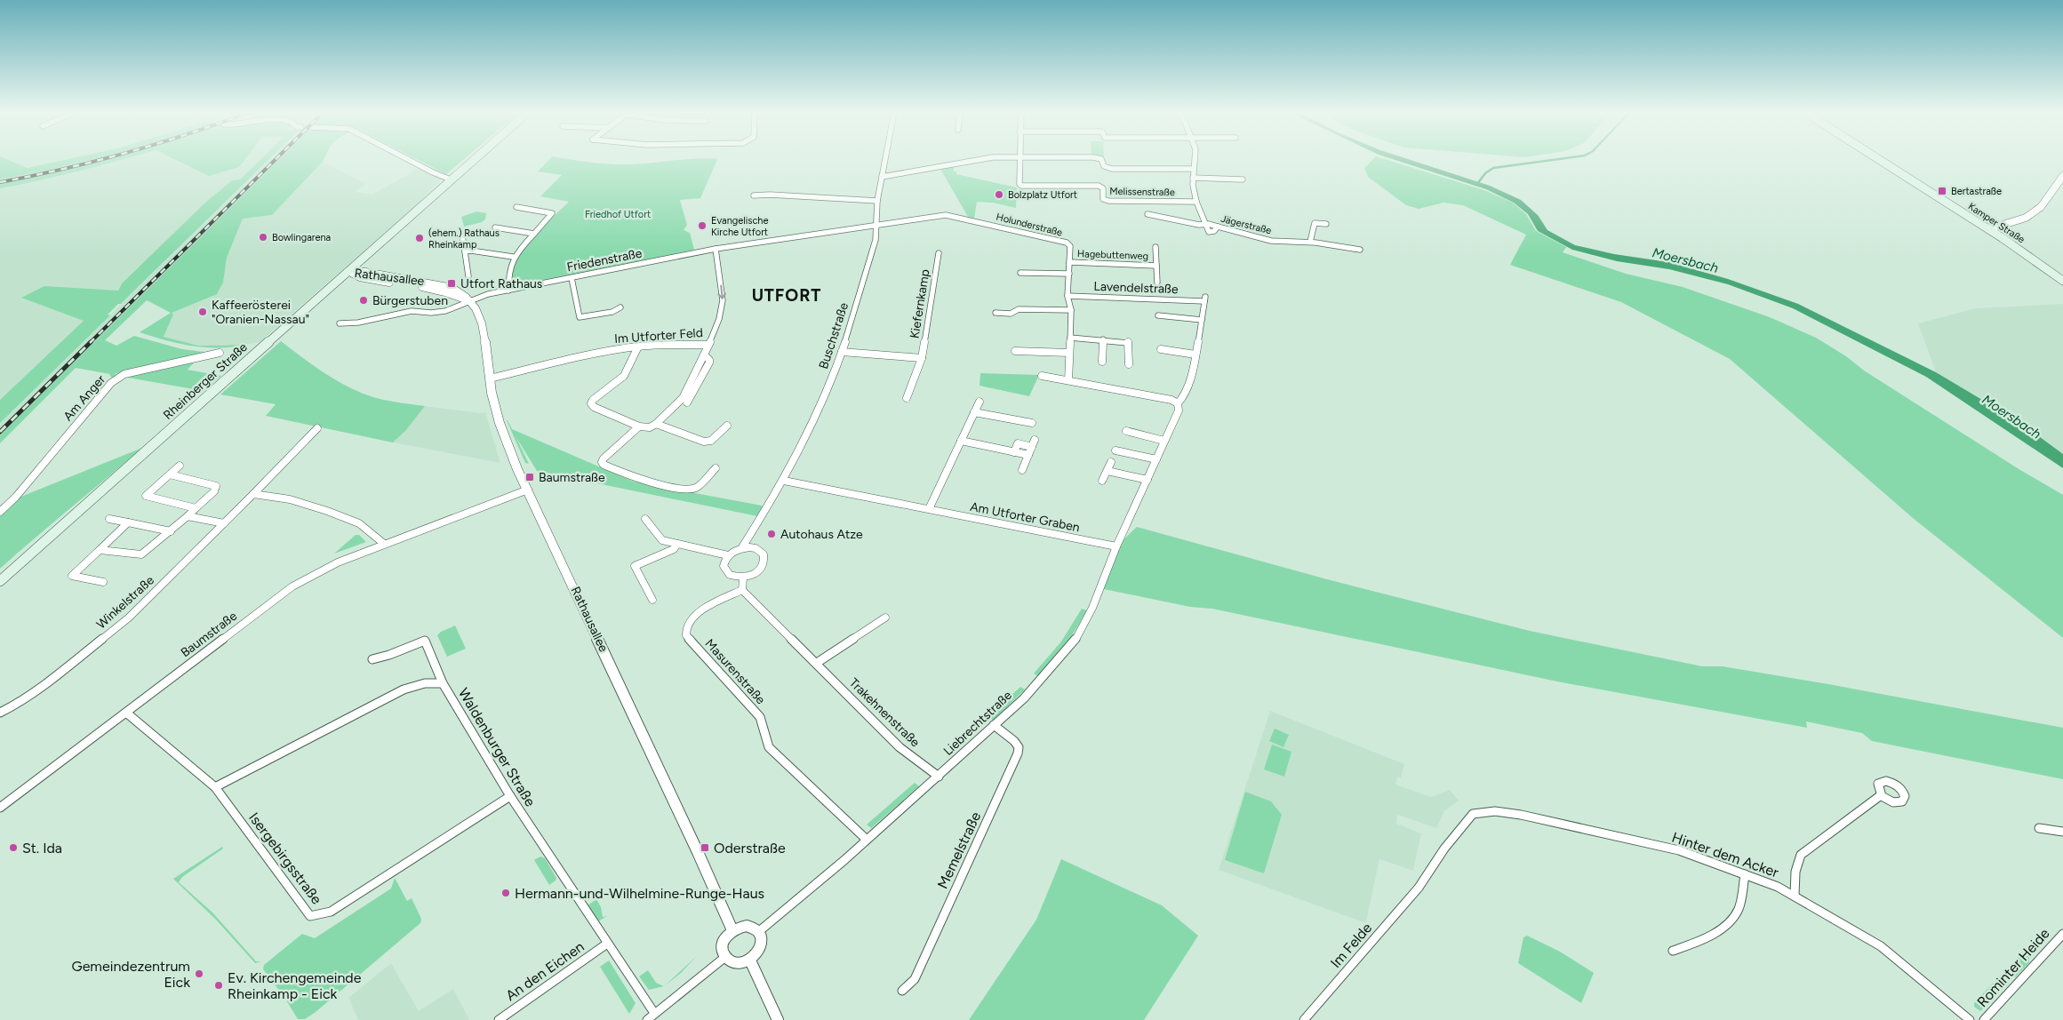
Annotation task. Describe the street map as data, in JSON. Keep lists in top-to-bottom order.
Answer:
{
  "streets": {
    "main road": ["Kamper Straße", "Rheinberger Straße"],
    "street": [
      "Melissenstraße",
      "Holunderstraße",
      "Jägerstraße",
      "Hagebuttenweg",
      "Friedenstraße",
      "Rathausallee",
      "Lavendelstraße",
      "Kiefernkamp",
      "Im Utforter Feld",
      "Buschstraße",
      "Am Anger",
      "Am Utforter Graben",
      "Winkelstraße",
      "Baumstraße",
      "Masurenstraße",
      "Trakehnenstraße",
      "Liebrechtstraße",
      "Waldenburger Straße",
      "Memelstraße",
      "Hinter dem Acker",
      "Isergebirgsstraße",
      "Im Felde",
      "Rominter Heide",
      "An den Eichen"
    ]
  },
  "crossings": [
    ["Holunderstraße", "Hagebuttenweg"],
    ["Holunderstraße", "Friedenstraße"],
    ["Holunderstraße", "Lavendelstraße"],
    ["Holunderstraße", "Buschstraße"],
    ["Friedenstraße", "Rathausallee"],
    ["Friedenstraße", "Im Utforter Feld"],
    ["Friedenstraße", "Buschstraße"],
    ["Rathausallee", "Im Utforter Feld"],
    ["Rathausallee", "Rheinberger Straße"],
    ["Rathausallee", "Baumstraße"],
    ["Rathausallee", "Liebrechtstraße"],
    ["Lavendelstraße", "Liebrechtstraße"],
    ["Buschstraße", "Am Utforter Graben"],
    ["Am Utforter Graben", "Liebrechtstraße"],
    ["Baumstraße", "Isergebirgsstraße"],
    ["Masurenstraße", "Trakehnenstraße"],
    ["Masurenstraße", "Liebrechtstraße"],
    ["Trakehnenstraße", "Liebrechtstraße"],
    ["Liebrechtstraße", "Memelstraße"],
    ["Waldenburger Straße", "Isergebirgsstraße"],
    ["Waldenburger Straße", "An den Eichen"],
    ["Hinter dem Acker", "Im Felde"]
  ],
  "districts": ["UTFORT"],
  "water": ["Moersbach"],
  "parks": ["Friedhof Utfort"],
  "places": {
    "transit": [
      "Bertastraße",
      "Utfort Rathaus",
      "Baumstraße",
      "Oderstraße"
    ],
    "other": [
      "Bolzplatz Utfort",
      "Evangelische Kirche Utfort",
      "Bowlingarena",
      "(ehem.) Rathaus Rheinkamp",
      "Bürgerstuben",
      "Kaffeerösterei \"Oranien-Nassau\"",
      "Autohaus Atze",
      "St. Ida",
      "Hermann-und-Wilhelmine-Runge-Haus",
      "Gemeindezentrum Eick",
      "Ev. Kirchengemeinde Rheinkamp - Eick"
    ]
  }
}
